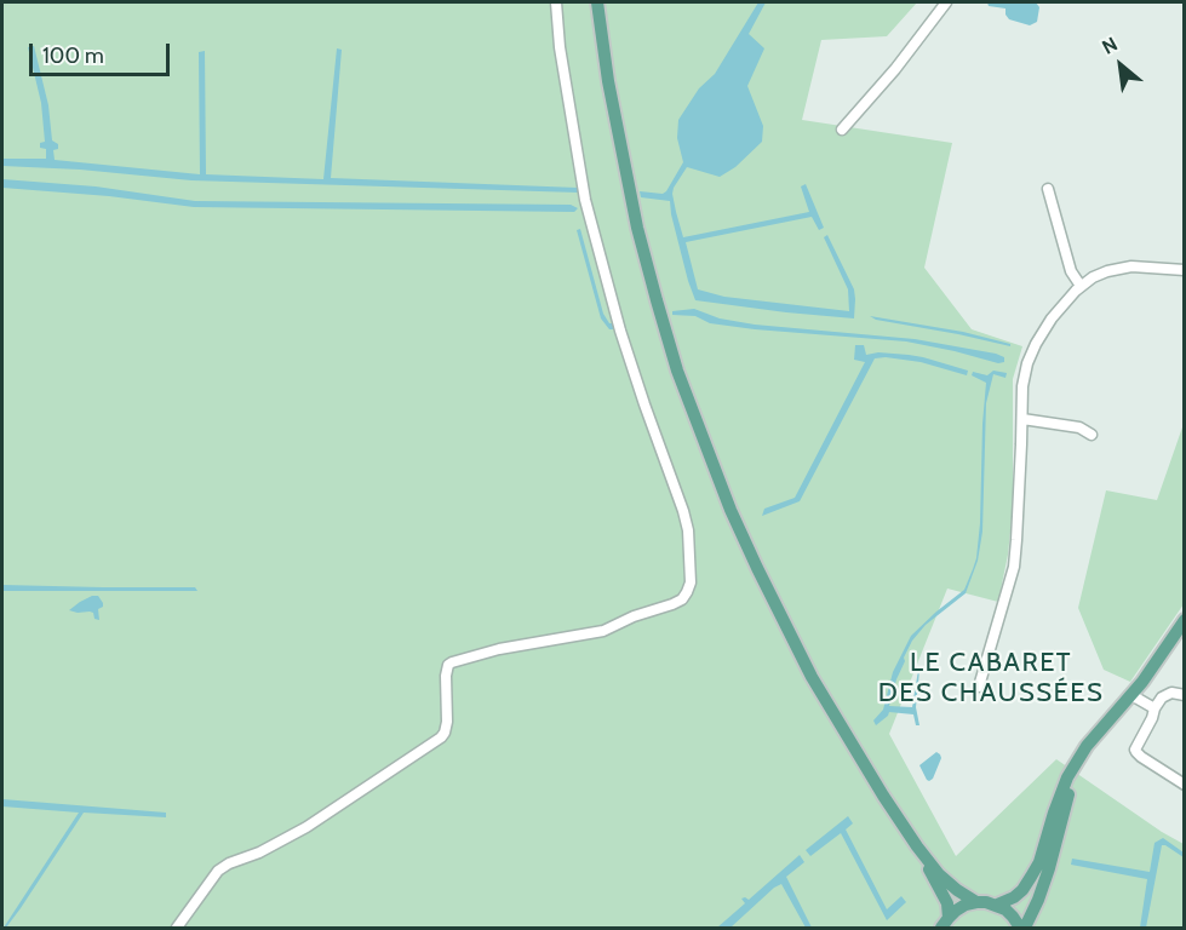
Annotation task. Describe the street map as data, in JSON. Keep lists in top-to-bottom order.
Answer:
{
  "districts": ["LE CABARET DES CHAUSSÉES"],
  "scale_bar": "100 m",
  "north": "top left"
}
